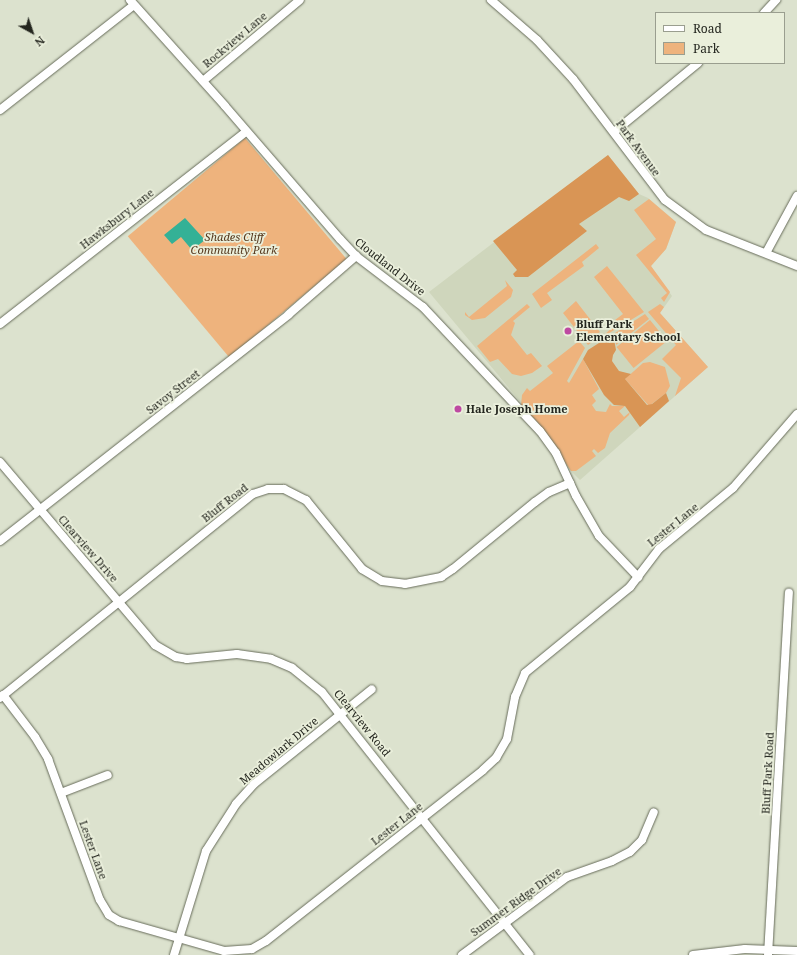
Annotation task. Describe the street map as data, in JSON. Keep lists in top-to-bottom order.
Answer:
{
  "streets": {
    "street": [
      "Rockview Lane",
      "Park Avenue",
      "Hawksbury Lane",
      "Cloudland Drive",
      "Savoy Street",
      "Bluff Road",
      "Lester Lane",
      "Clearview Drive",
      "Clearview Road",
      "Meadowlark Drive",
      "Bluff Park Road",
      "Summer Ridge Drive"
    ]
  },
  "crossings": [
    ["Rockview Lane", "Cloudland Drive"],
    ["Hawksbury Lane", "Cloudland Drive"],
    ["Cloudland Drive", "Savoy Street"],
    ["Cloudland Drive", "Bluff Road"],
    ["Cloudland Drive", "Lester Lane"],
    ["Savoy Street", "Clearview Drive"],
    ["Bluff Road", "Lester Lane"],
    ["Bluff Road", "Clearview Drive"],
    ["Bluff Road", "Clearview Road"],
    ["Lester Lane", "Clearview Road"],
    ["Lester Lane", "Meadowlark Drive"],
    ["Clearview Drive", "Clearview Road"],
    ["Clearview Road", "Meadowlark Drive"],
    ["Clearview Road", "Summer Ridge Drive"]
  ],
  "parks": ["Shades Cliff Community Park"],
  "places": ["Bluff Park Elementary School", "Hale Joseph Home"],
  "legend": ["Road", "Park"],
  "north": "bottom right"
}
